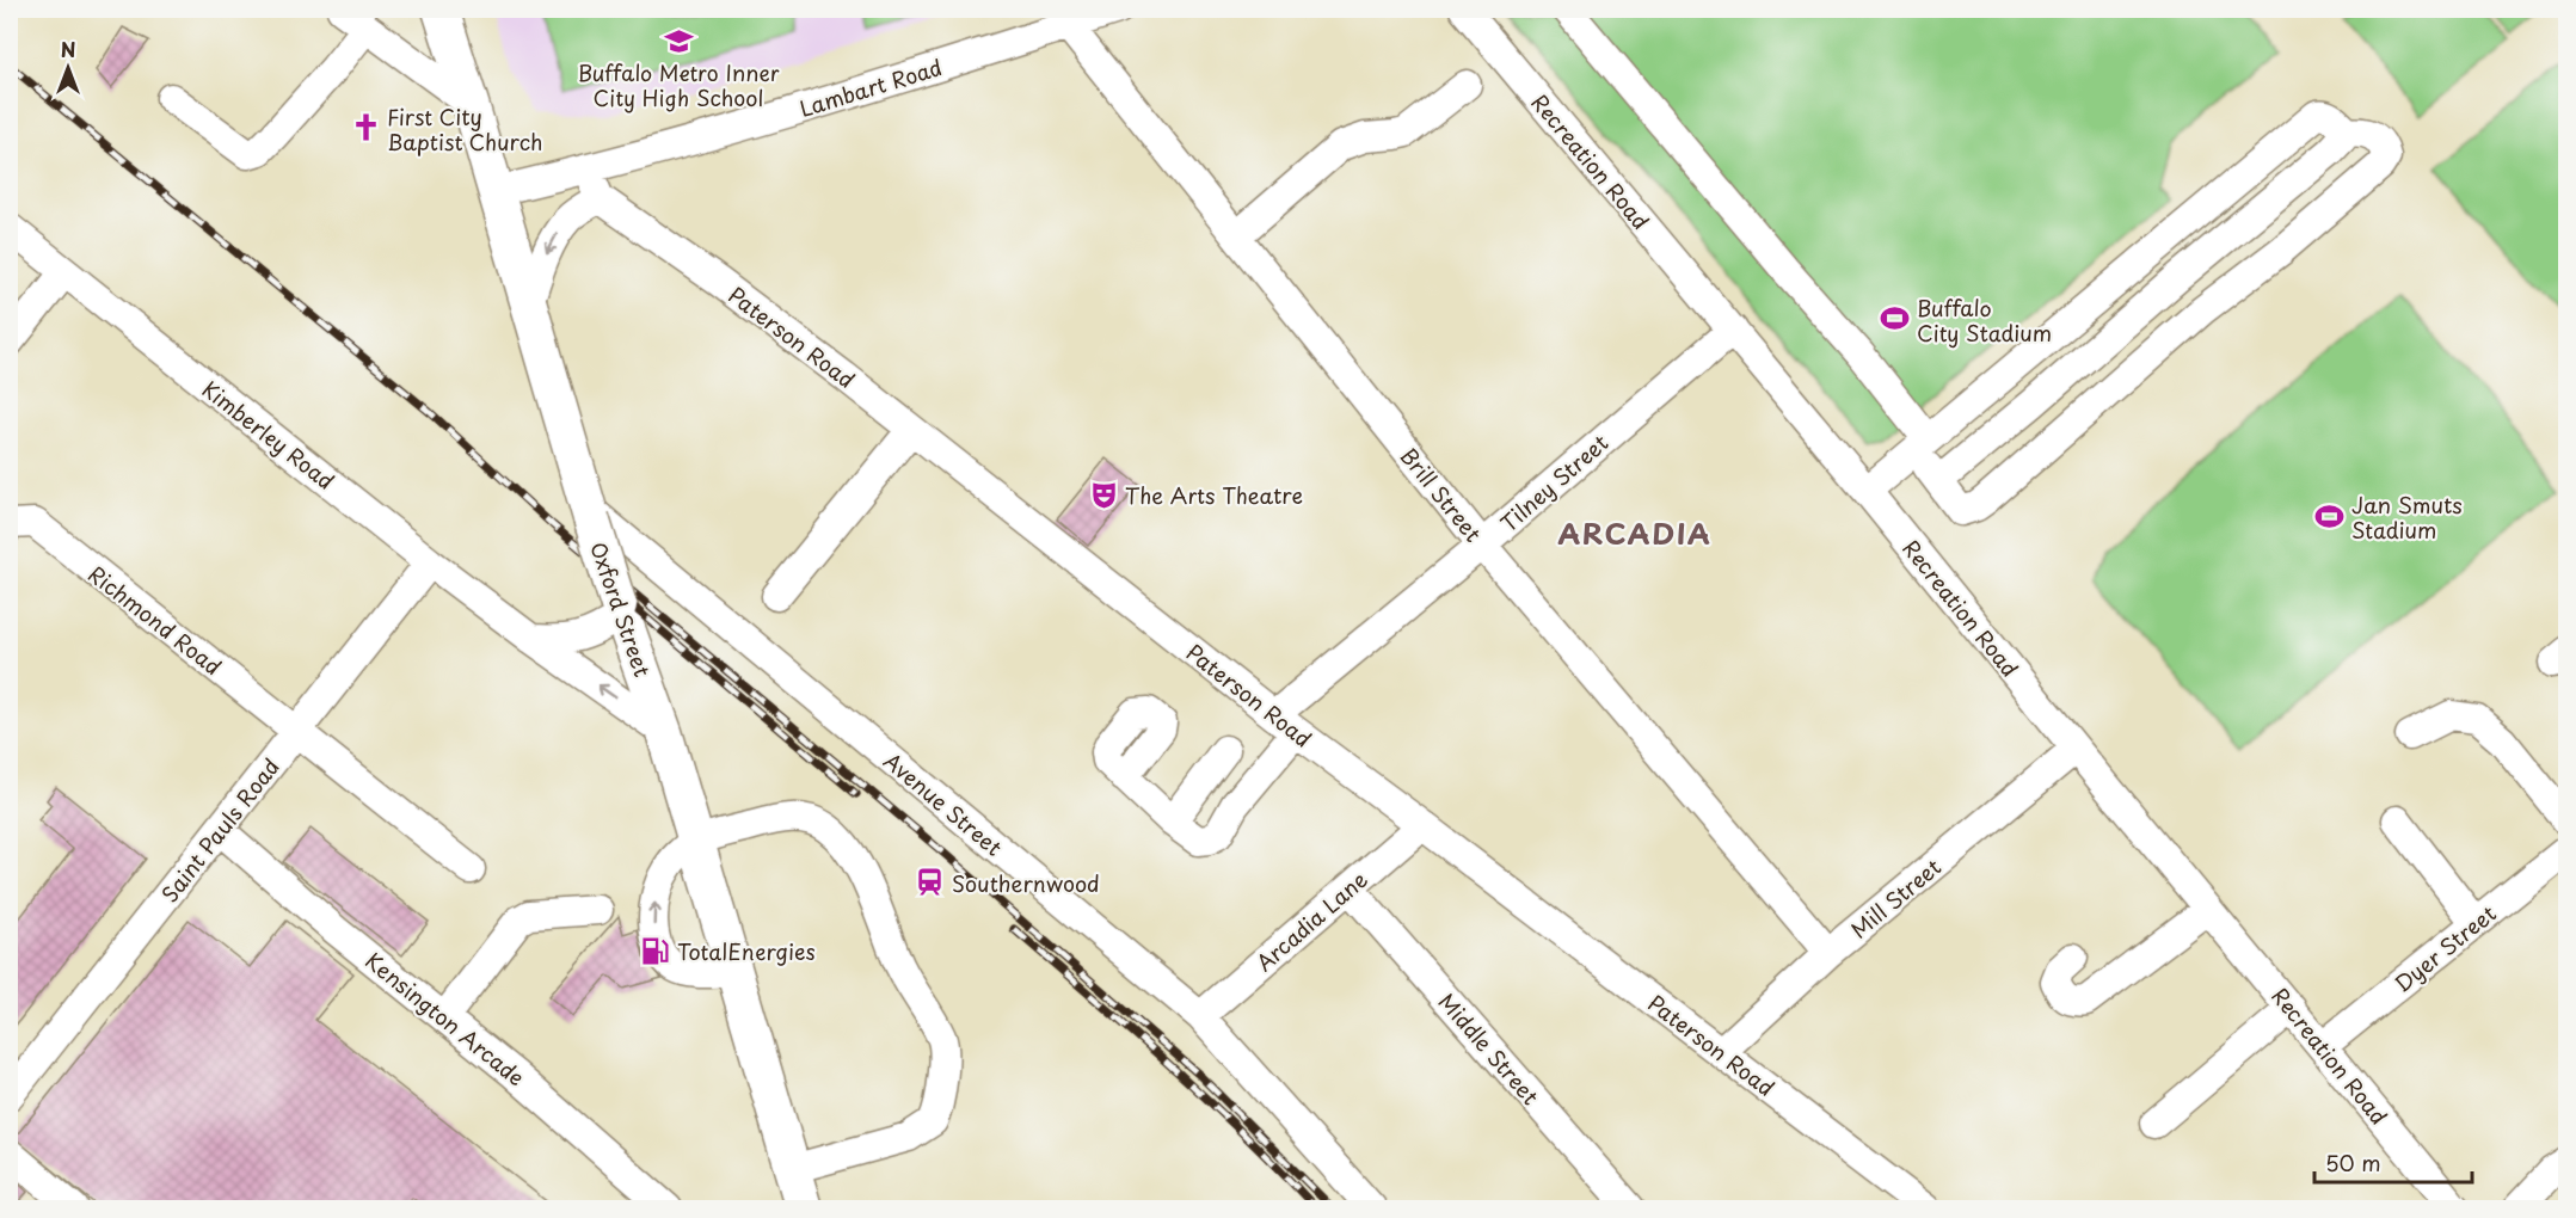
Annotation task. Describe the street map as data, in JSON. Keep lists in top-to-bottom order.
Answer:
{
  "streets": {
    "main road": ["Oxford Street"],
    "street": [
      "Lambart Road",
      "Recreation Road",
      "Paterson Road",
      "Kimberley Road",
      "Tilney Street",
      "Brill Street",
      "Richmond Road",
      "Avenue Street",
      "Saint Pauls Road",
      "Mill Street",
      "Arcadia Lane",
      "Dyer Street",
      "Kensington Arcade",
      "Middle Street"
    ]
  },
  "crossings": [
    ["Lambart Road", "Brill Street"],
    ["Lambart Road", "Oxford Street"],
    ["Recreation Road", "Tilney Street"],
    ["Recreation Road", "Mill Street"],
    ["Recreation Road", "Dyer Street"],
    ["Paterson Road", "Tilney Street"],
    ["Paterson Road", "Mill Street"],
    ["Paterson Road", "Arcadia Lane"],
    ["Kimberley Road", "Oxford Street"],
    ["Kimberley Road", "Saint Pauls Road"],
    ["Tilney Street", "Brill Street"],
    ["Brill Street", "Mill Street"],
    ["Oxford Street", "Avenue Street"],
    ["Richmond Road", "Saint Pauls Road"],
    ["Avenue Street", "Arcadia Lane"],
    ["Saint Pauls Road", "Kensington Arcade"],
    ["Arcadia Lane", "Middle Street"]
  ],
  "districts": ["ARCADIA"],
  "places": {
    "school or university": ["Buffalo Metro Inner City High School"],
    "church": ["First City Baptist Church"],
    "sports": ["Buffalo City Stadium", "Jan Smuts Stadium"],
    "theatre": ["The Arts Theatre"],
    "station": ["Southernwood"],
    "fuel station": ["TotalEnergies"]
  },
  "scale_bar": "50 m",
  "north": "top"
}
